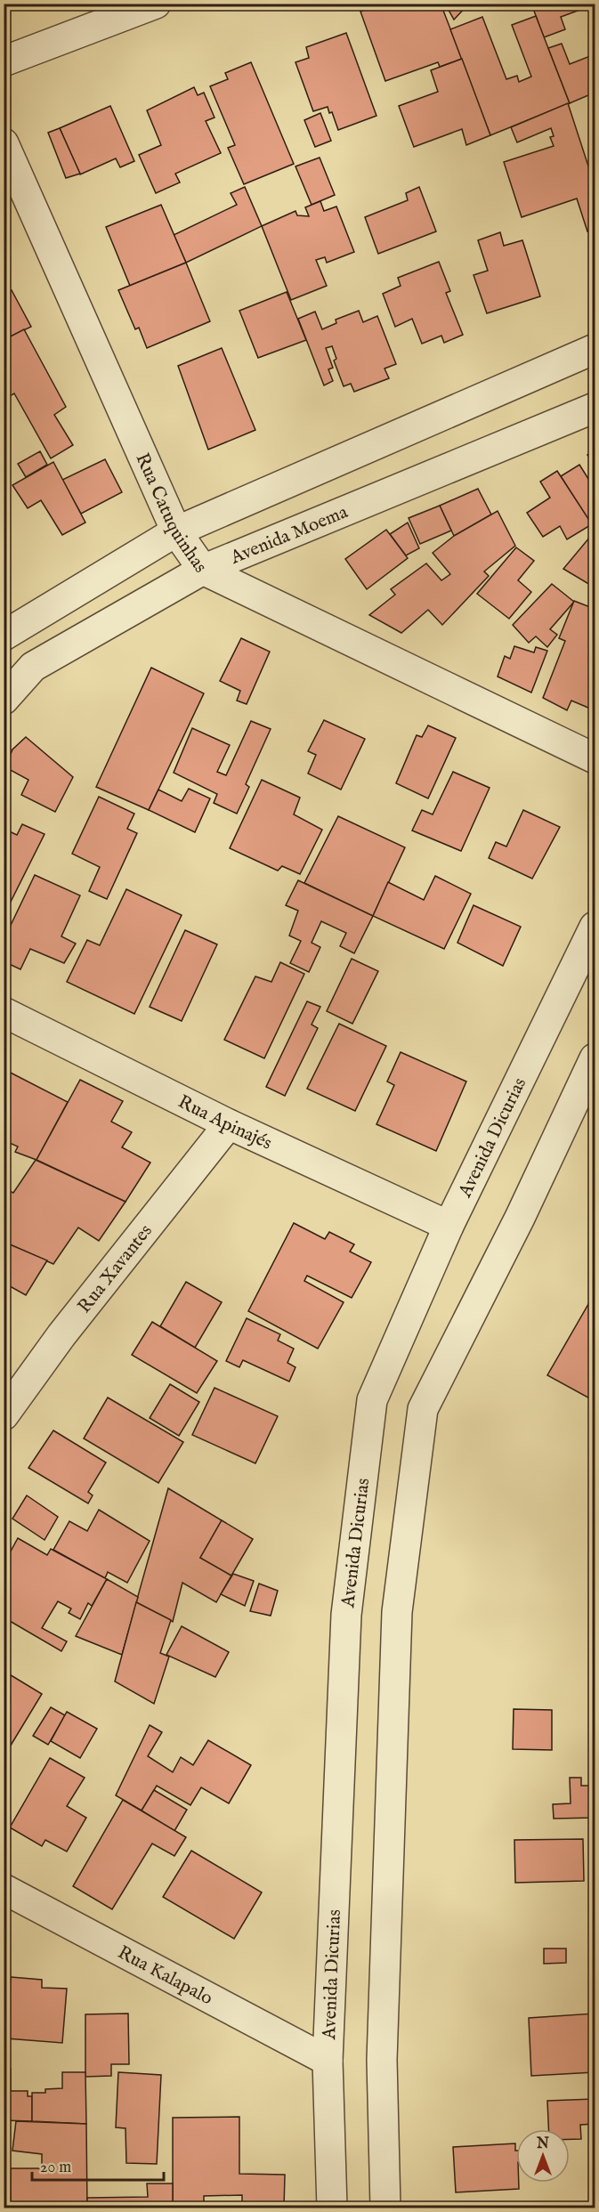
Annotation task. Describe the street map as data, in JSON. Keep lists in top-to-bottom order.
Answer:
{
  "streets": {
    "street": [
      "Rua Catuquinhas",
      "Avenida Moema",
      "Rua Apinajés",
      "Avenida Dicurias",
      "Rua Xavantes",
      "Rua Kalapalo"
    ]
  },
  "crossings": [
    ["Rua Catuquinhas", "Avenida Moema"],
    ["Rua Apinajés", "Avenida Dicurias"],
    ["Rua Apinajés", "Rua Xavantes"],
    ["Avenida Dicurias", "Rua Kalapalo"]
  ],
  "scale_bar": "20 m",
  "north": "top"
}
